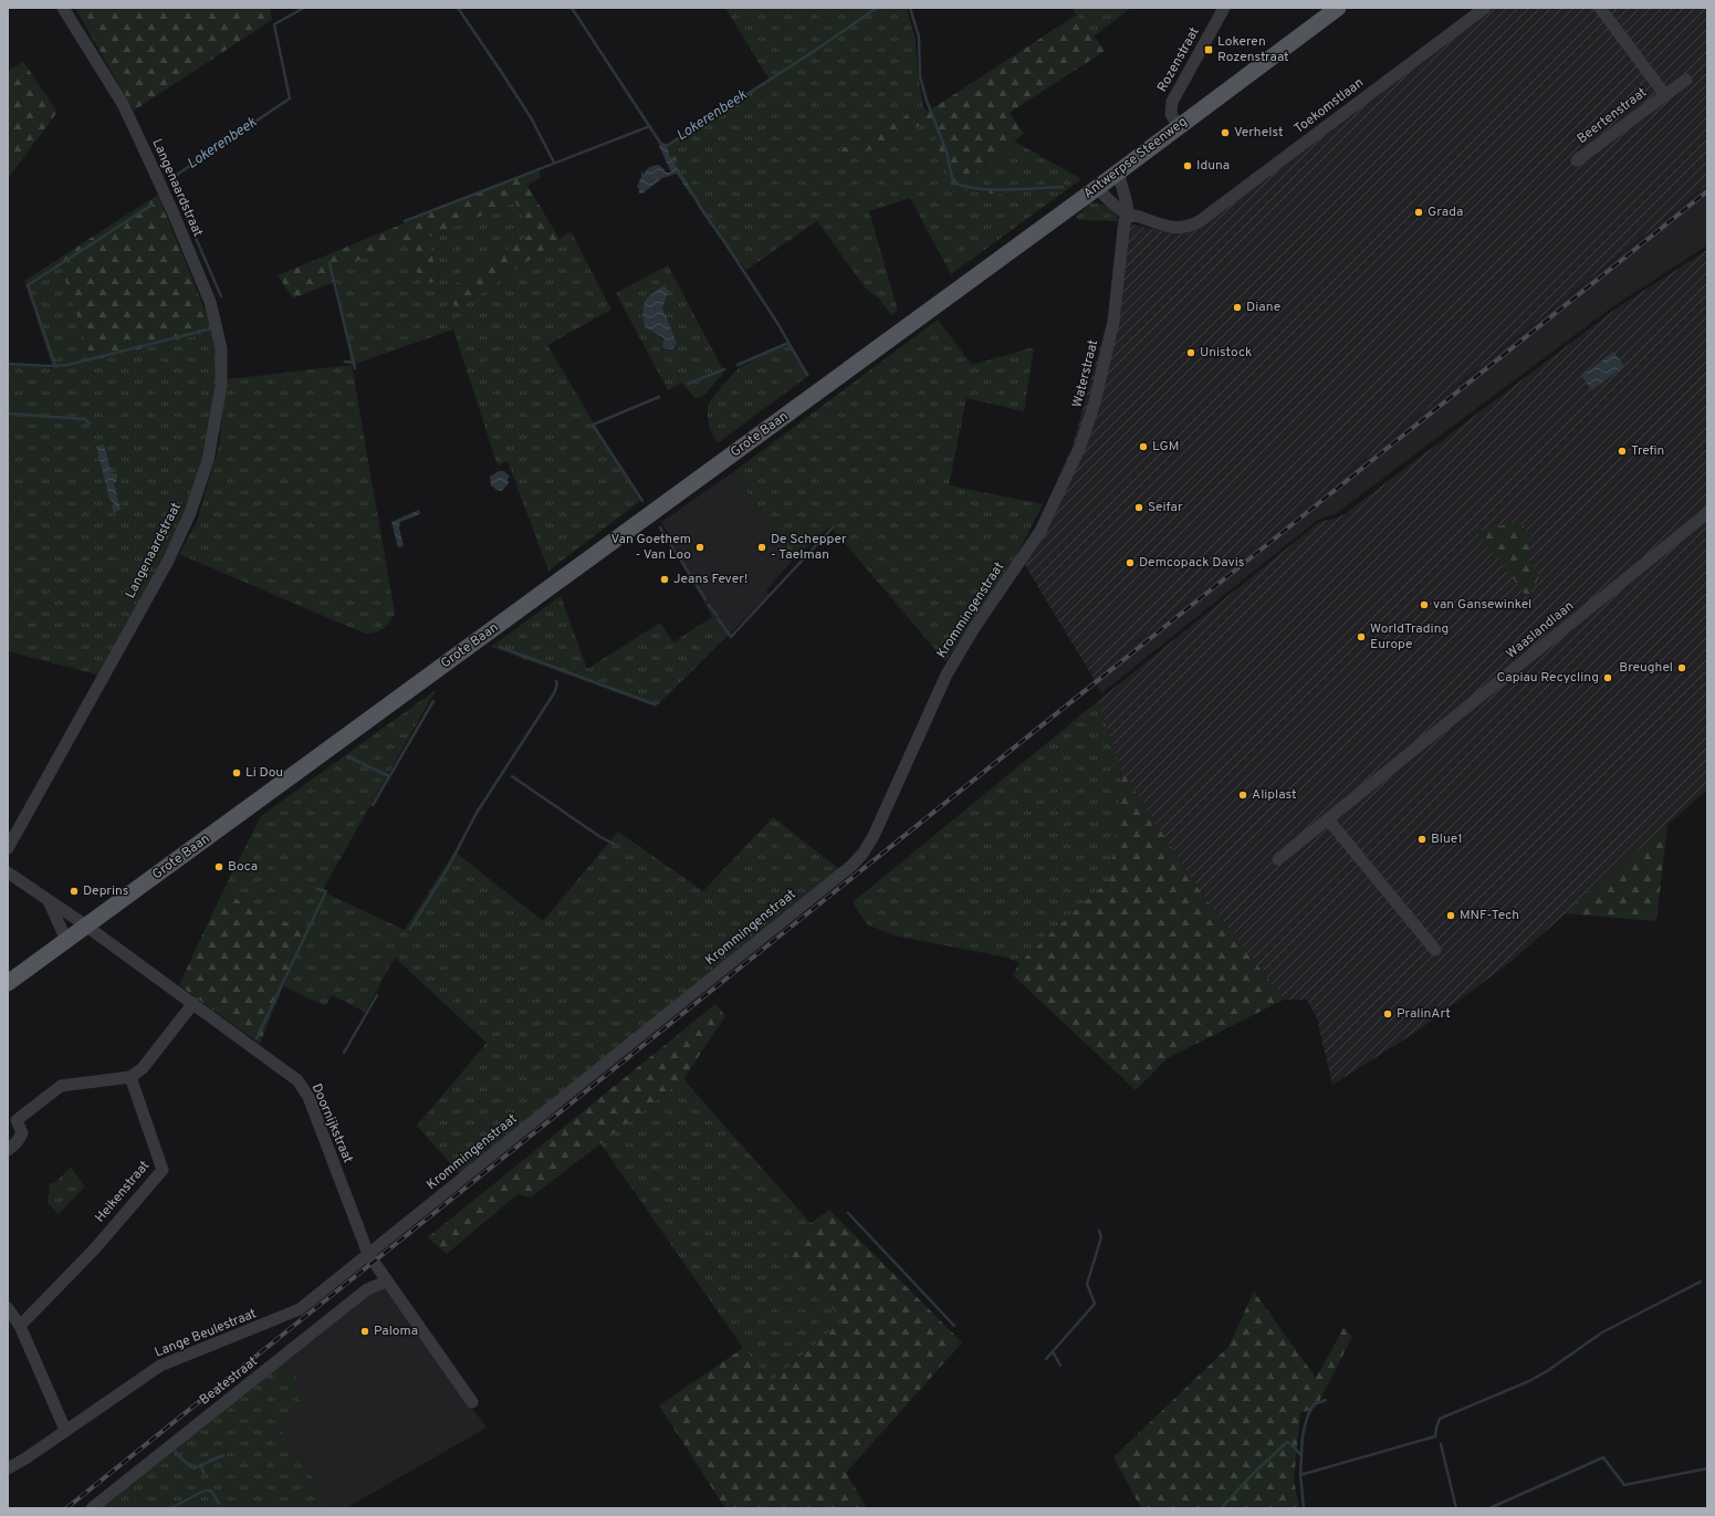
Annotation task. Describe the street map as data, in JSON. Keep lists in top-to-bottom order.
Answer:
{
  "streets": {
    "main road": ["Antwerpse Steenweg", "Grote Baan"],
    "street": [
      "Rozenstraat",
      "Toekomstlaan",
      "Beertenstraat",
      "Langenaardstraat",
      "Waterstraat",
      "Krommingenstraat",
      "Waaslandlaan",
      "Doornijkstraat",
      "Heikenstraat",
      "Lange Beulestraat",
      "Beatestraat"
    ]
  },
  "crossings": [
    ["Rozenstraat", "Antwerpse Steenweg"],
    ["Toekomstlaan", "Waterstraat"],
    ["Antwerpse Steenweg", "Grote Baan"],
    ["Waterstraat", "Krommingenstraat"],
    ["Grote Baan", "Doornijkstraat"],
    ["Krommingenstraat", "Doornijkstraat"],
    ["Krommingenstraat", "Lange Beulestraat"],
    ["Doornijkstraat", "Lange Beulestraat"],
    ["Doornijkstraat", "Beatestraat"]
  ],
  "water": ["Lokerenbeek"],
  "places": {
    "transit": ["Lokeren Rozenstraat"],
    "other": [
      "Verhelst",
      "Iduna",
      "Grada",
      "Diane",
      "Unistock",
      "LGM",
      "Trefin",
      "Seifar",
      "Van Goethem - Van Loo",
      "De Schepper - Taelman",
      "Demcopack Davis",
      "Jeans Fever!",
      "van Gansewinkel",
      "WorldTrading Europe",
      "Breughel",
      "Capiau Recycling",
      "Li Dou",
      "Aliplast",
      "Blue1",
      "Boca",
      "Deprins",
      "MNF-Tech",
      "PralinArt",
      "Paloma"
    ]
  }
}
